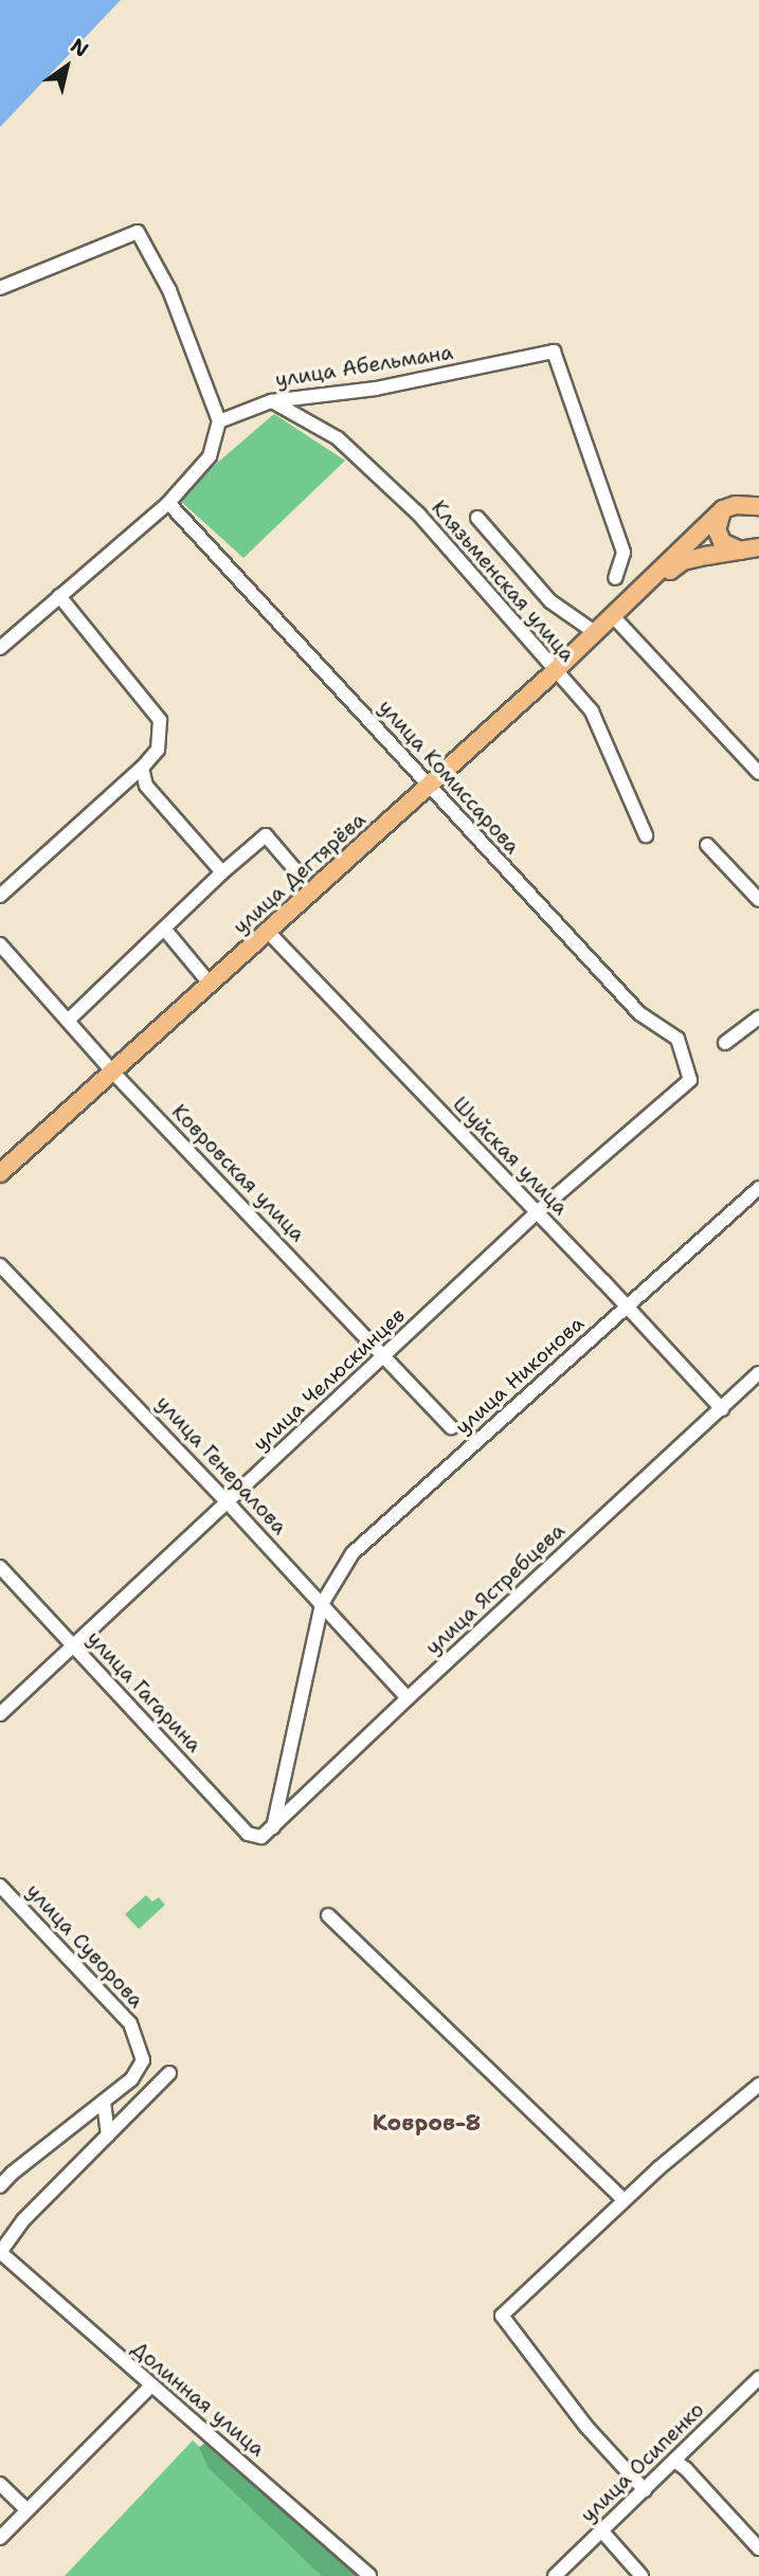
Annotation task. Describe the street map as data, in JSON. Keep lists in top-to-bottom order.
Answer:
{
  "streets": {
    "main road": ["улица Дегтярёва"],
    "street": [
      "улица Абельмана",
      "Клязьменская улица",
      "улица Комиссарова",
      "Шуйская улица",
      "Ковровская улица",
      "улица Никонова",
      "улица Челюскинцев",
      "улица Генералова",
      "улица Ястребцева",
      "улица Гагарина",
      "улица Суворова",
      "Долинная улица",
      "улица Осипенко"
    ]
  },
  "crossings": [
    ["улица Абельмана", "Клязьменская улица"],
    ["Клязьменская улица", "улица Дегтярёва"],
    ["улица Комиссарова", "улица Дегтярёва"],
    ["улица Комиссарова", "улица Челюскинцев"],
    ["улица Дегтярёва", "Шуйская улица"],
    ["улица Дегтярёва", "Ковровская улица"],
    ["Шуйская улица", "улица Никонова"],
    ["Шуйская улица", "улица Челюскинцев"],
    ["Шуйская улица", "улица Ястребцева"],
    ["Ковровская улица", "улица Челюскинцев"],
    ["улица Никонова", "улица Генералова"],
    ["улица Никонова", "улица Ястребцева"],
    ["улица Челюскинцев", "улица Генералова"],
    ["улица Челюскинцев", "улица Гагарина"],
    ["улица Генералова", "улица Ястребцева"],
    ["улица Ястребцева", "улица Гагарина"]
  ],
  "districts": ["Ковров-8"],
  "north": "top right"
}
